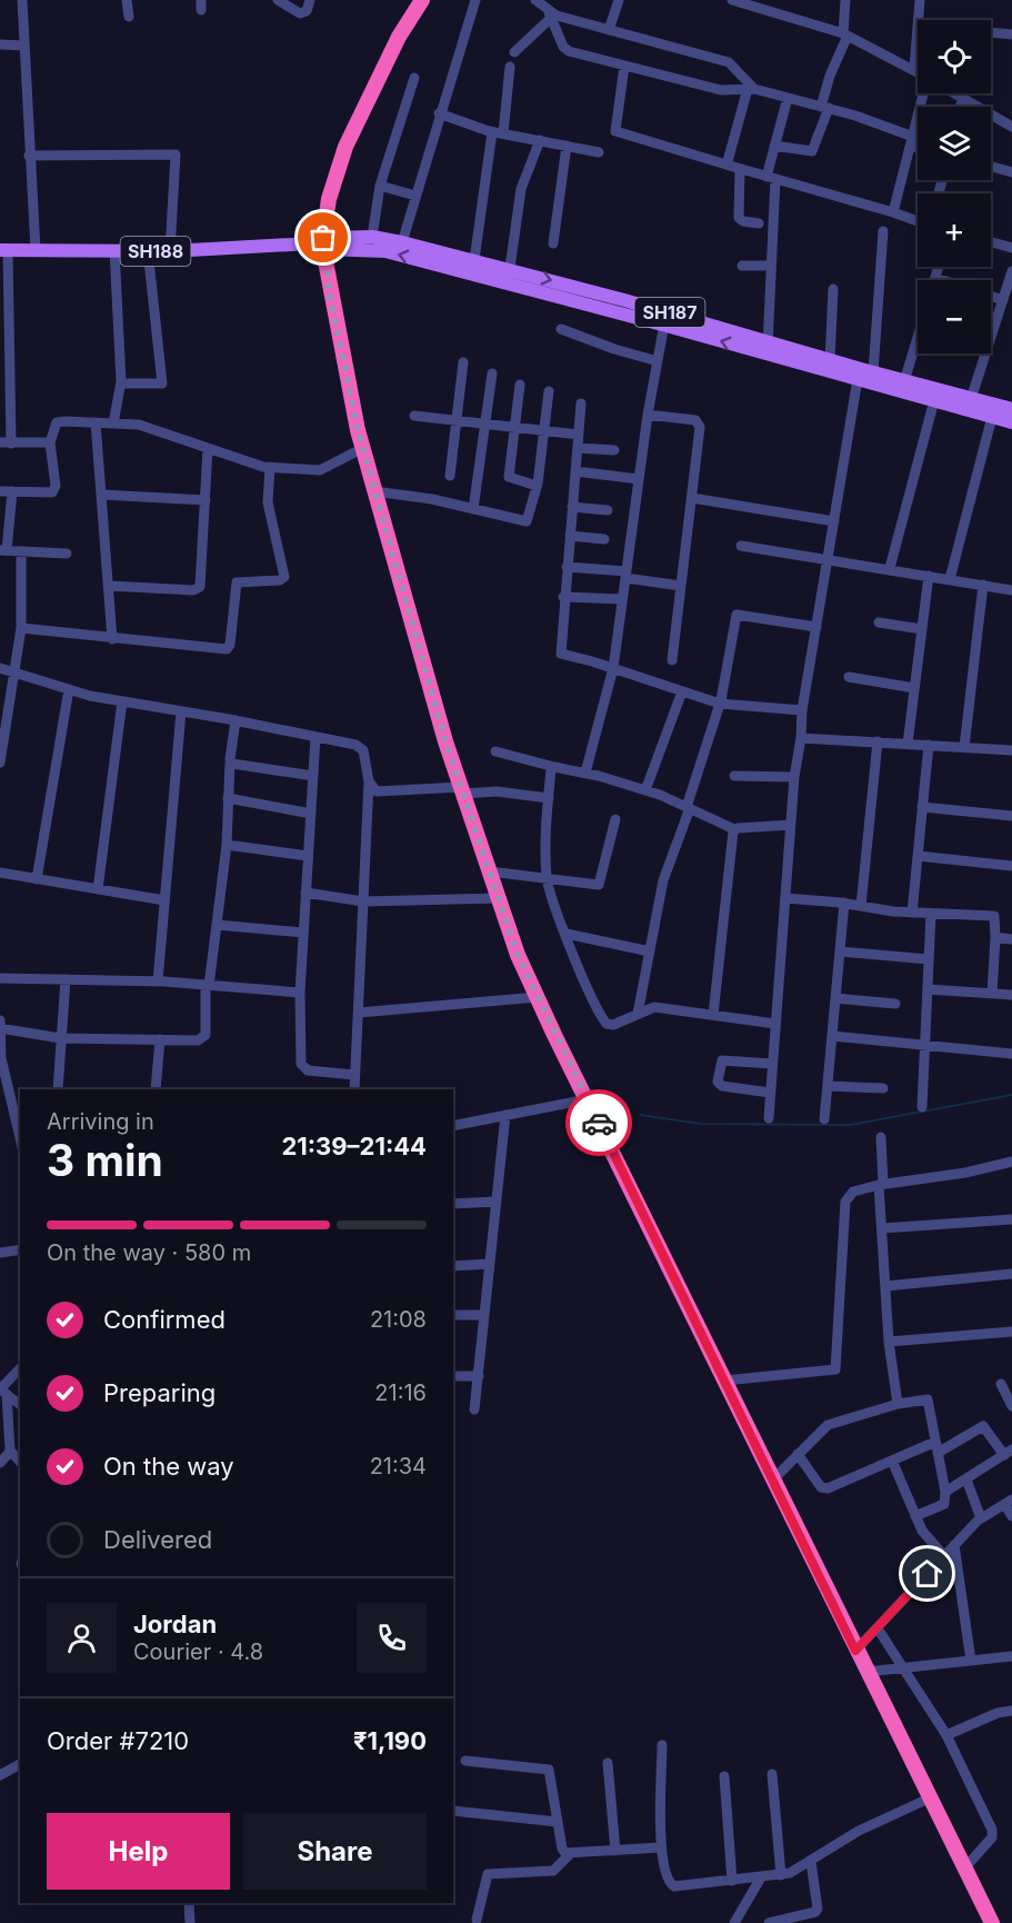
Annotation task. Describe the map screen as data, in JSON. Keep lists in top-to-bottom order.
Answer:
{
  "streets": {
    "main road": ["SH188", "SH187"]
  },
  "crossings": [
    ["SH188", "SH187"]
  ],
  "page": {
    "map_buttons": ["+", "−"],
    "heading": ["3 min", "Arriving in", "21:39–21:44"],
    "panel": [
      "Jordan",
      "Courier · 4.8",
      "Order #7210",
      "₹1,190"
    ],
    "bar": "On the way · 580 m",
    "list": [
      ["Confirmed", "21:08"],
      ["Preparing", "21:16"],
      ["On the way", "21:34"],
      "Delivered"
    ],
    "buttons": ["Help", "Share"]
  }
}
